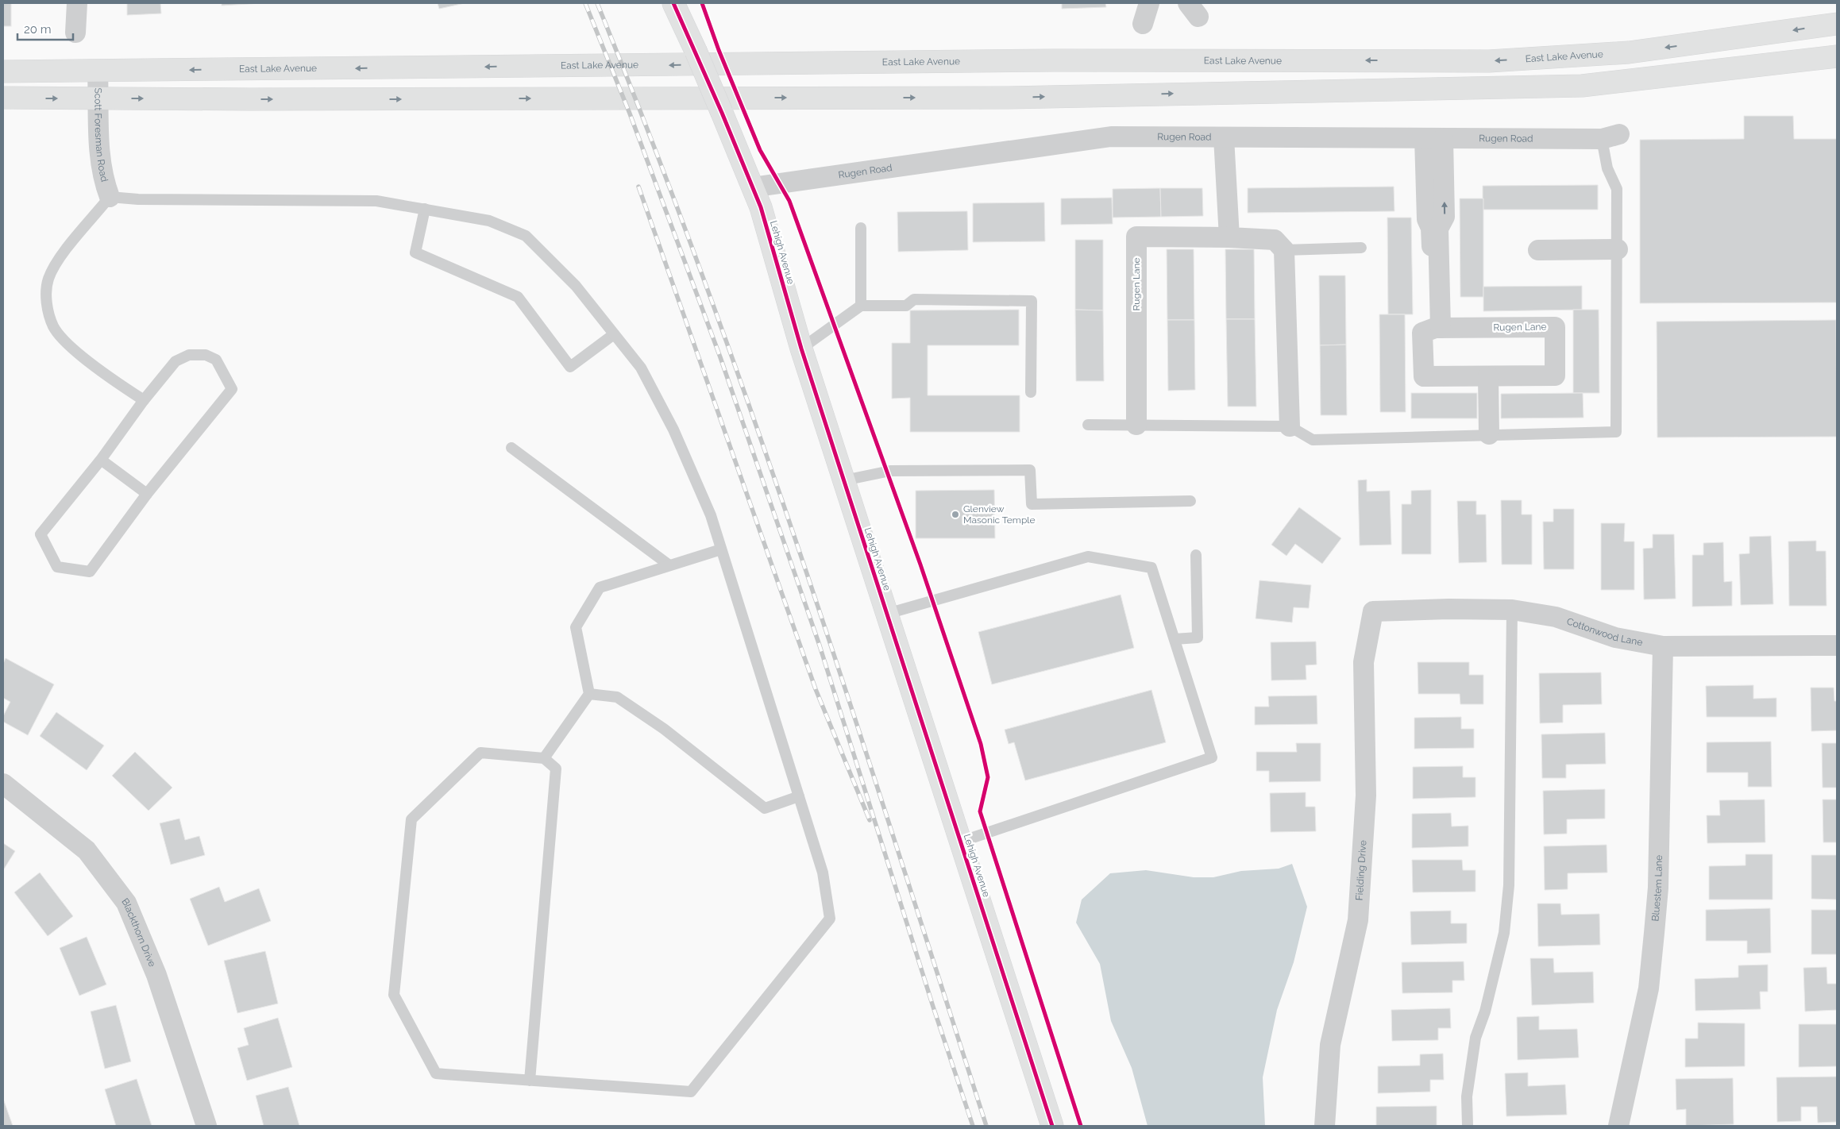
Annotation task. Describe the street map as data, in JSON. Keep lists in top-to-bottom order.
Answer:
{
  "streets": {
    "main road": ["East Lake Avenue", "Lehigh Avenue"],
    "street": [
      "Scott Foresman Road",
      "Rugen Road",
      "Rugen Lane",
      "Cottonwood Lane",
      "Fielding Drive",
      "Bluestem Lane",
      "Blackthorn Drive"
    ]
  },
  "crossings": [
    ["East Lake Avenue", "Scott Foresman Road"],
    ["Rugen Road", "Lehigh Avenue"],
    ["Cottonwood Lane", "Fielding Drive"],
    ["Cottonwood Lane", "Bluestem Lane"]
  ],
  "places": ["Glenview Masonic Temple"],
  "scale_bar": "20 m"
}
